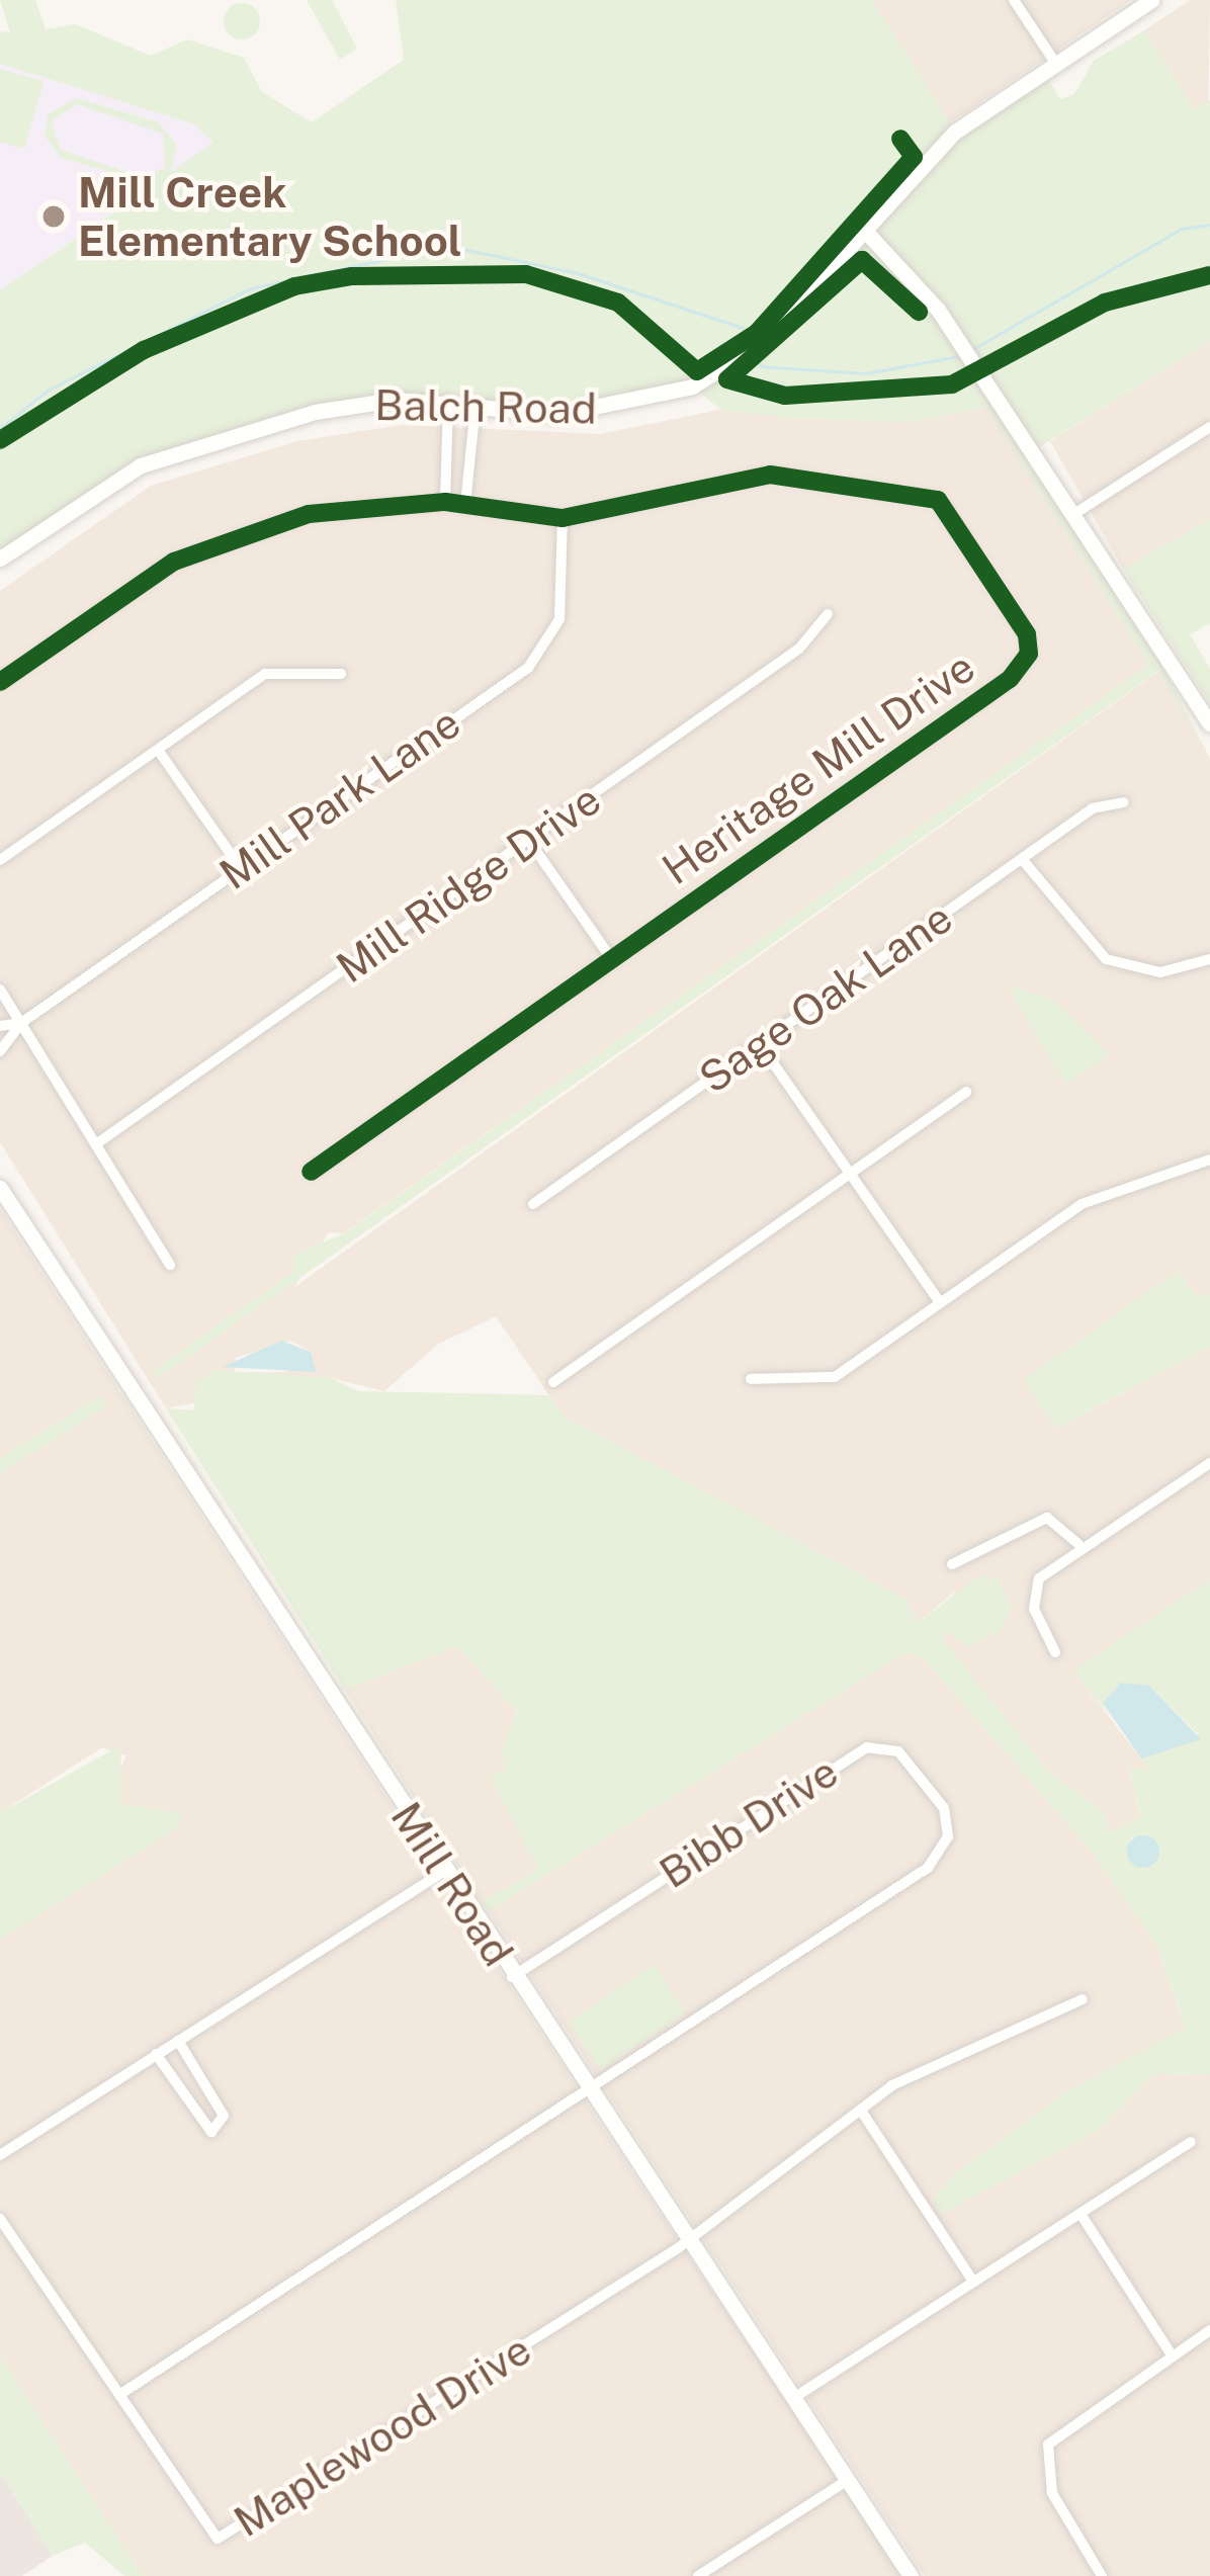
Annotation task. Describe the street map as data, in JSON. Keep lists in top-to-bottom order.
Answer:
{
  "streets": {
    "street": [
      "Balch Road",
      "Heritage Mill Drive",
      "Mill Park Lane",
      "Mill Ridge Drive",
      "Sage Oak Lane",
      "Bibb Drive",
      "Mill Road",
      "Maplewood Drive"
    ]
  },
  "crossings": [
    ["Heritage Mill Drive", "Mill Park Lane"],
    ["Bibb Drive", "Mill Road"],
    ["Mill Road", "Maplewood Drive"]
  ],
  "places": ["Mill Creek Elementary School"]
}
